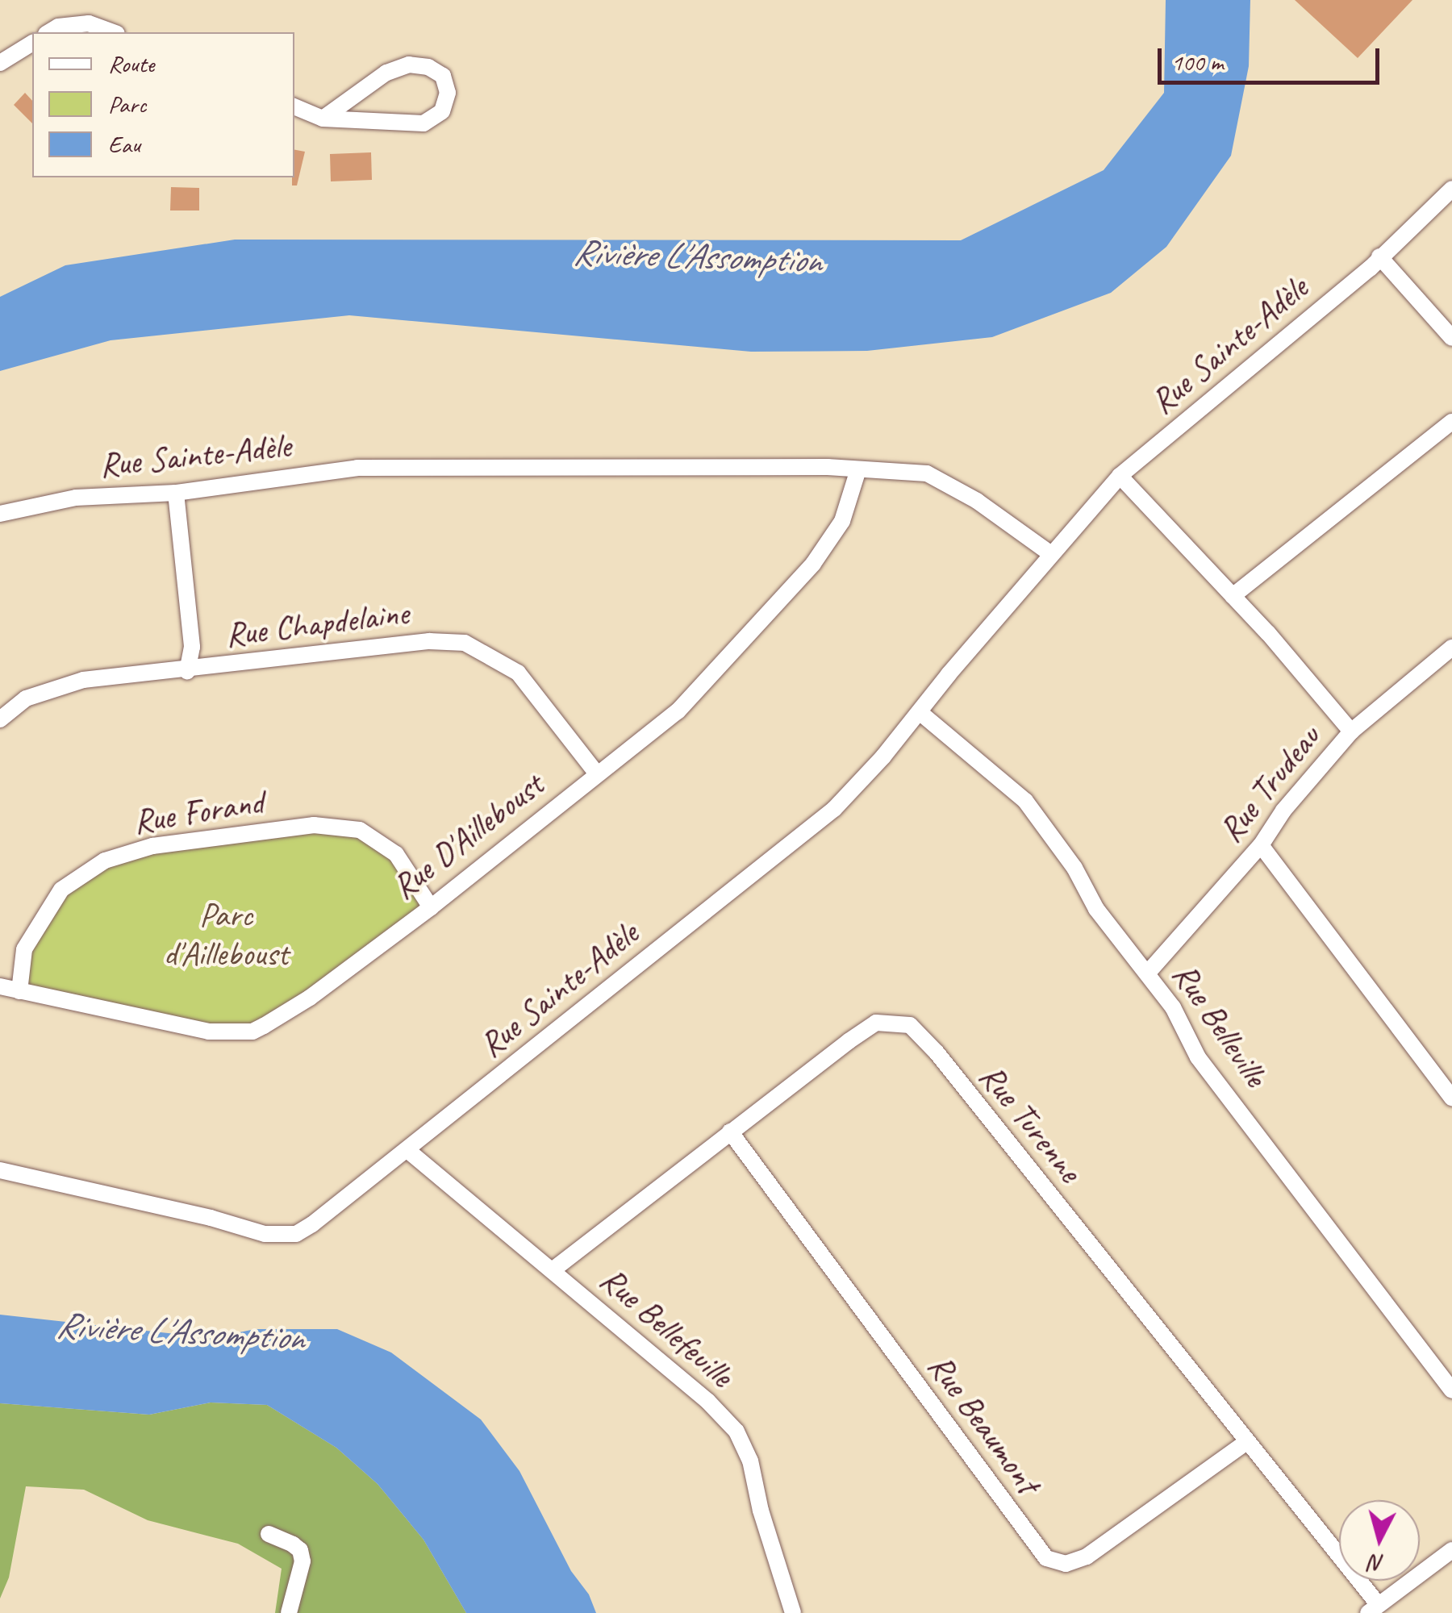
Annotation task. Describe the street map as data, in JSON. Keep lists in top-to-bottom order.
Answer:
{
  "streets": {
    "street": [
      "Rue Sainte-Adèle",
      "Rue Chapdelaine",
      "Rue Trudeau",
      "Rue Forand",
      "Rue D'Ailleboust",
      "Rue Belleville",
      "Rue Turenne",
      "Rue Bellefeuille",
      "Rue Beaumont"
    ]
  },
  "crossings": [
    ["Rue Sainte-Adèle", "Rue D'Ailleboust"],
    ["Rue Sainte-Adèle", "Rue Belleville"],
    ["Rue Sainte-Adèle", "Rue Bellefeuille"],
    ["Rue Chapdelaine", "Rue D'Ailleboust"],
    ["Rue Trudeau", "Rue Belleville"],
    ["Rue Forand", "Rue D'Ailleboust"],
    ["Rue Turenne", "Rue Bellefeuille"],
    ["Rue Turenne", "Rue Beaumont"]
  ],
  "water": ["Rivière L'Assomption"],
  "parks": ["Parc d'Ailleboust"],
  "legend": ["Route", "Parc", "Eau"],
  "scale_bar": "100 m",
  "north": "bottom"
}
